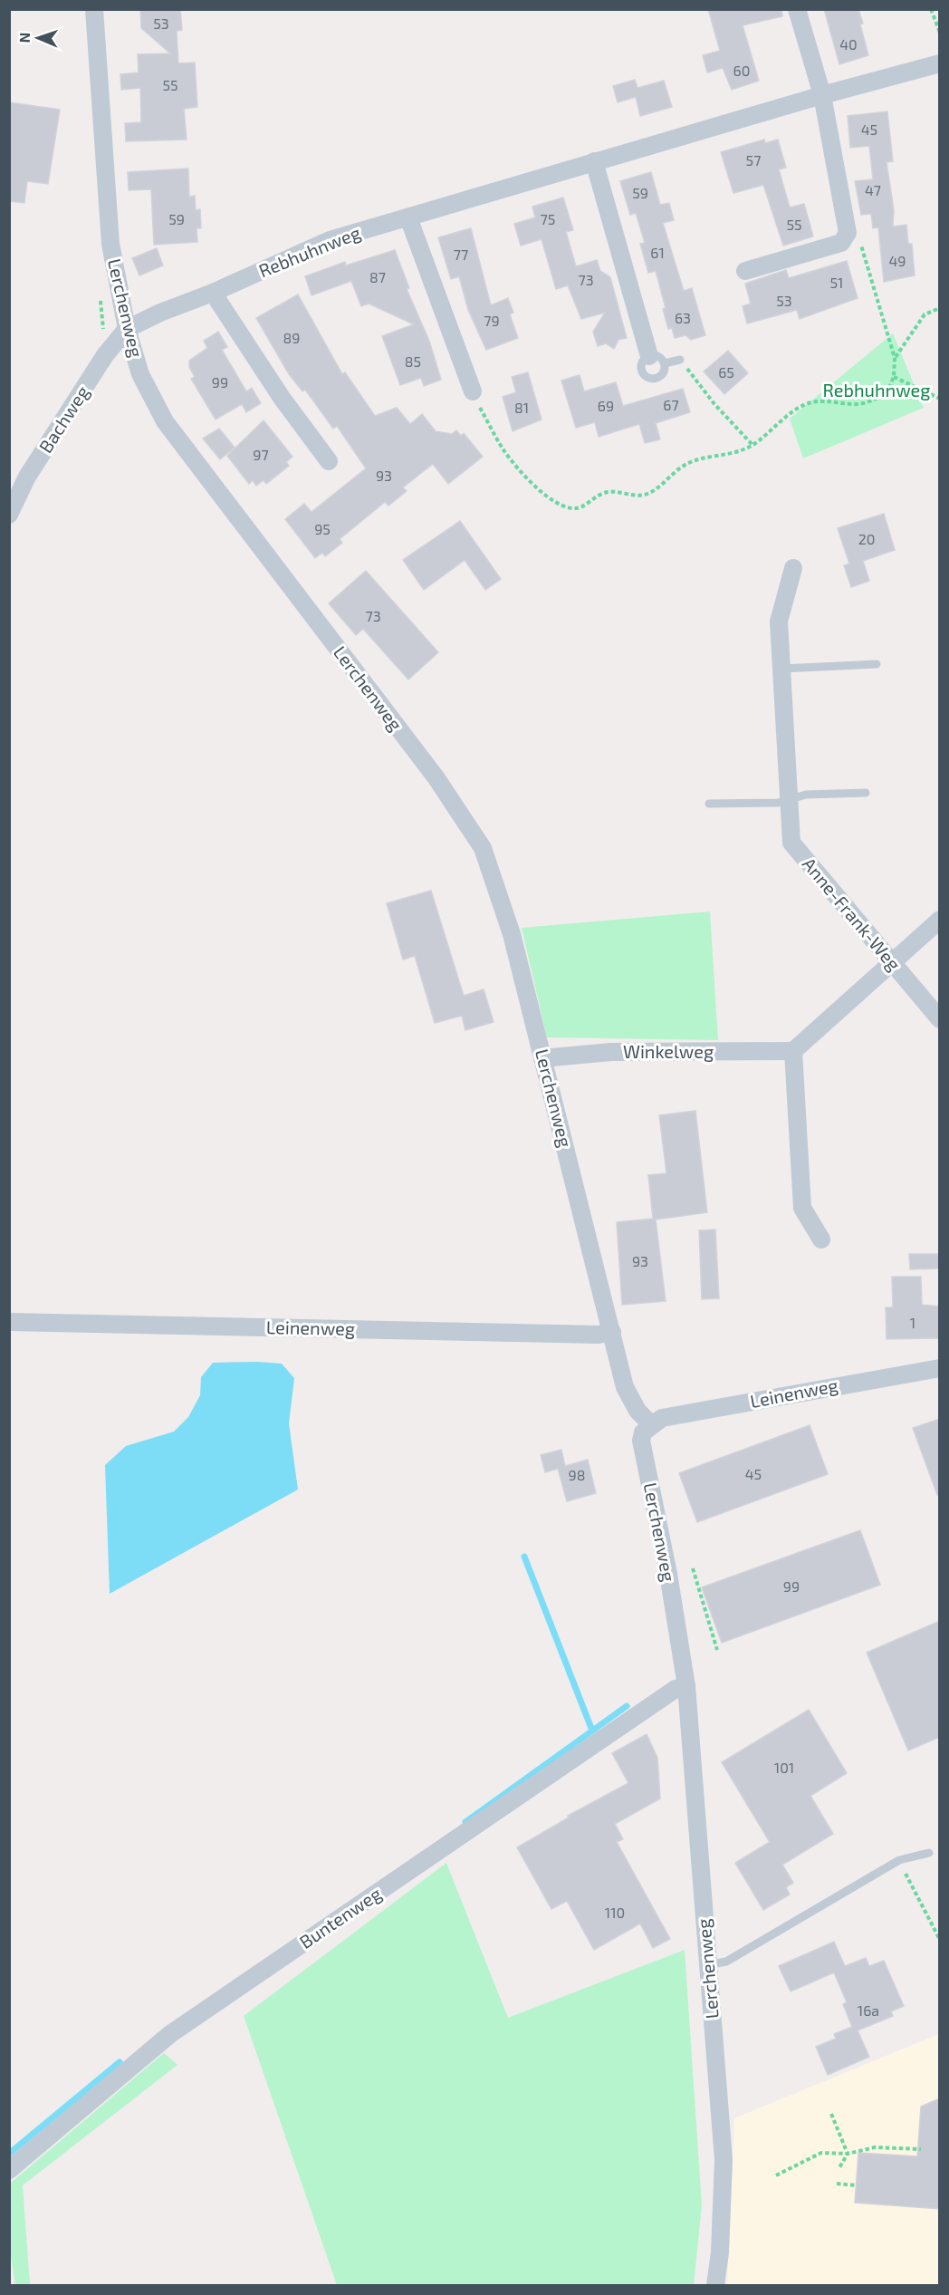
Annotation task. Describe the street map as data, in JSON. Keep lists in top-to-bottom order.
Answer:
{
  "streets": {
    "street": [
      "Rebhuhnweg",
      "Lerchenweg",
      "Bachweg",
      "Anne-Frank-Weg",
      "Winkelweg",
      "Leinenweg",
      "Buntenweg"
    ]
  },
  "crossings": [
    ["Rebhuhnweg", "Lerchenweg"],
    ["Rebhuhnweg", "Bachweg"],
    ["Lerchenweg", "Bachweg"],
    ["Lerchenweg", "Winkelweg"],
    ["Lerchenweg", "Leinenweg"],
    ["Lerchenweg", "Buntenweg"]
  ],
  "parks": ["Rebhuhnweg"],
  "house_numbers": [
    "53",
    "40",
    "60",
    "55",
    "45",
    "57",
    "47",
    "59",
    "59",
    "75",
    "55",
    "61",
    "77",
    "49",
    "87",
    "73",
    "51",
    "53",
    "63",
    "79",
    "89",
    "85",
    "65",
    "99",
    "67",
    "69",
    "81",
    "97",
    "93",
    "95",
    "20",
    "73",
    "93",
    "1",
    "45",
    "98",
    "99",
    "101",
    "110",
    "16a"
  ],
  "north": "left"
}
